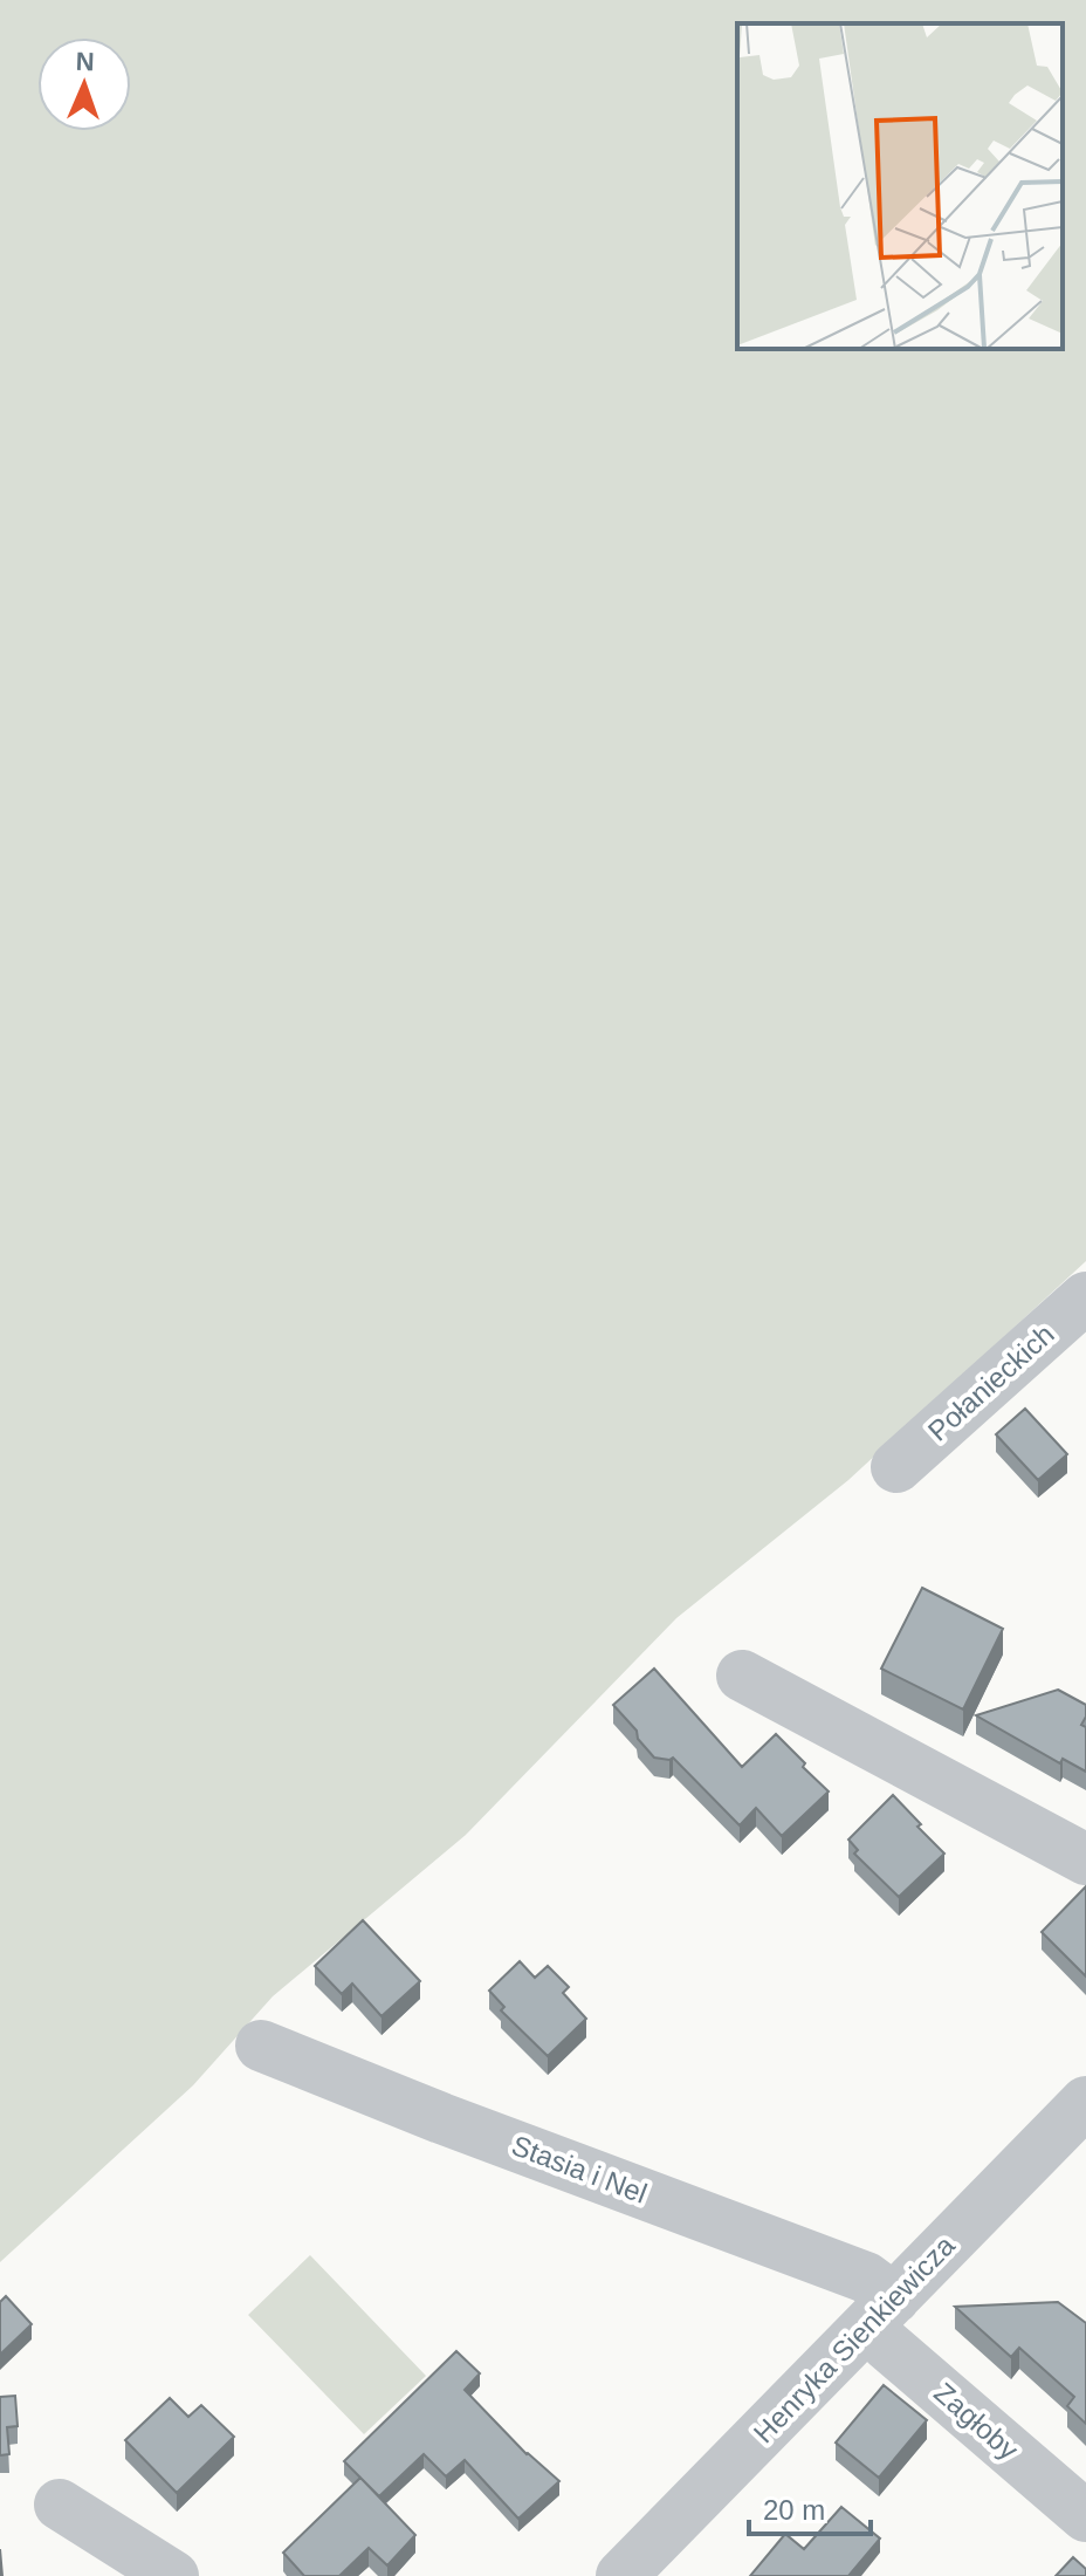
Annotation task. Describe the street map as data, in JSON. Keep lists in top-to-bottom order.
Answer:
{
  "streets": {
    "street": [
      "Połanieckich",
      "Stasia i Nel",
      "Henryka Sienkiewicza",
      "Zagłoby"
    ]
  },
  "crossings": [
    ["Stasia i Nel", "Henryka Sienkiewicza"],
    ["Stasia i Nel", "Zagłoby"],
    ["Henryka Sienkiewicza", "Zagłoby"]
  ],
  "scale_bar": "20 m",
  "north": "top"
}
